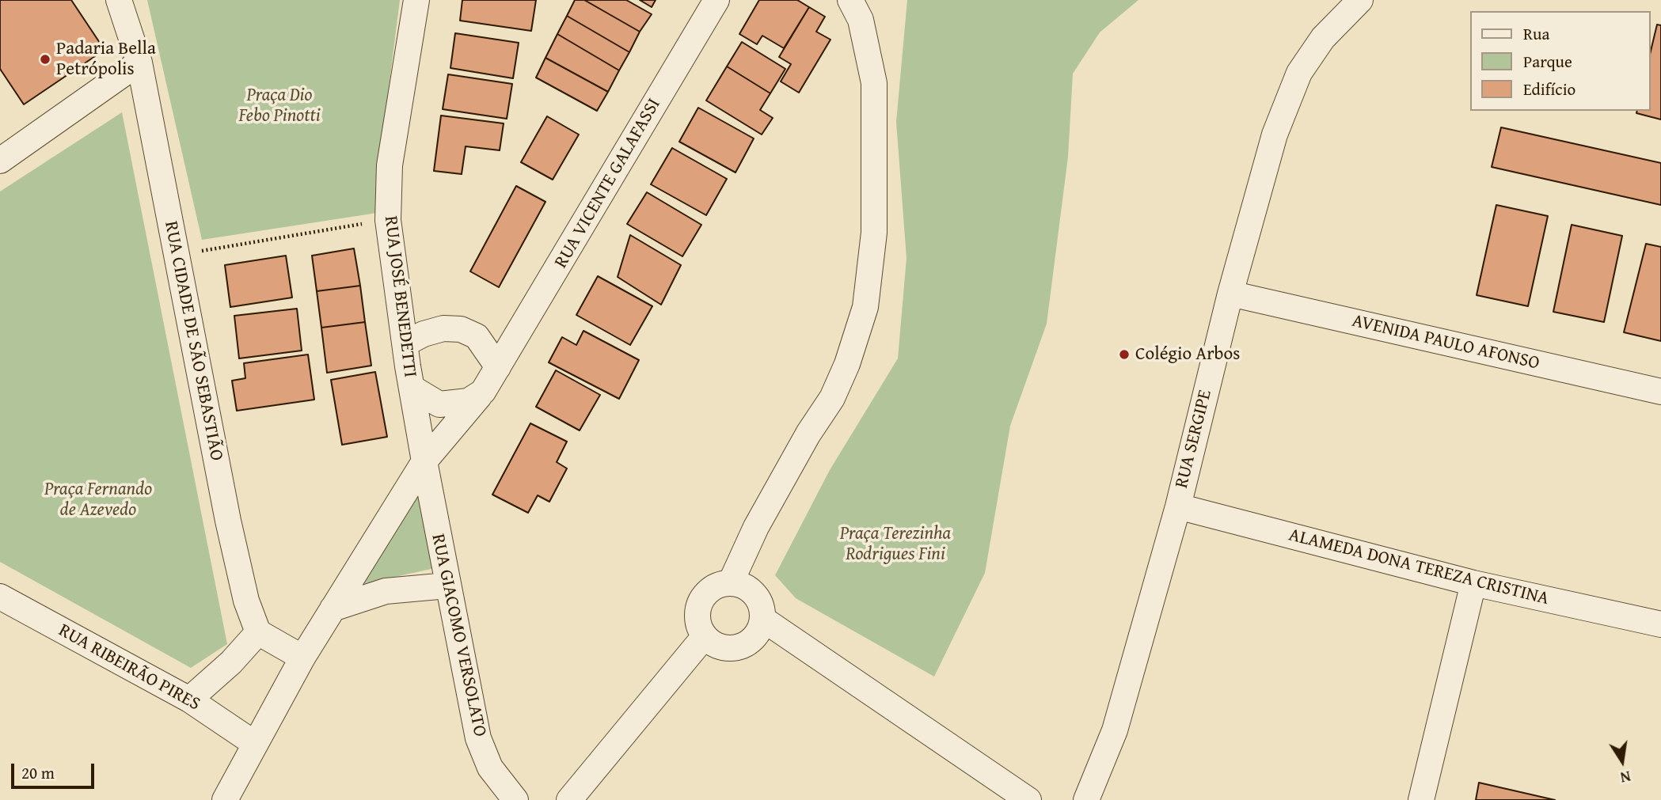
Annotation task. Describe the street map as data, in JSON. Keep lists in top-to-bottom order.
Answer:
{
  "streets": {
    "street": [
      "RUA VICENTE GALAFASSI",
      "RUA JOSÉ BENEDETTI",
      "RUA CIDADE DE SÃO SEBASTIÃO",
      "AVENIDA PAULO AFONSO",
      "RUA SERGIPE",
      "ALAMEDA DONA TEREZA CRISTINA",
      "RUA GIACOMO VERSOLATO",
      "RUA RIBEIRÃO PIRES"
    ]
  },
  "crossings": [
    ["RUA VICENTE GALAFASSI", "RUA JOSÉ BENEDETTI"],
    ["RUA JOSÉ BENEDETTI", "RUA GIACOMO VERSOLATO"],
    ["AVENIDA PAULO AFONSO", "RUA SERGIPE"],
    ["RUA SERGIPE", "ALAMEDA DONA TEREZA CRISTINA"]
  ],
  "parks": ["Praça Dio Febo Pinotti", "Praça Fernando de Azevedo", "Praça Terezinha Rodrigues Fini"],
  "places": ["Padaria Bella Petrópolis", "Colégio Arbos"],
  "legend": ["Rua", "Parque", "Edifício"],
  "scale_bar": "20 m",
  "north": "bottom"
}
